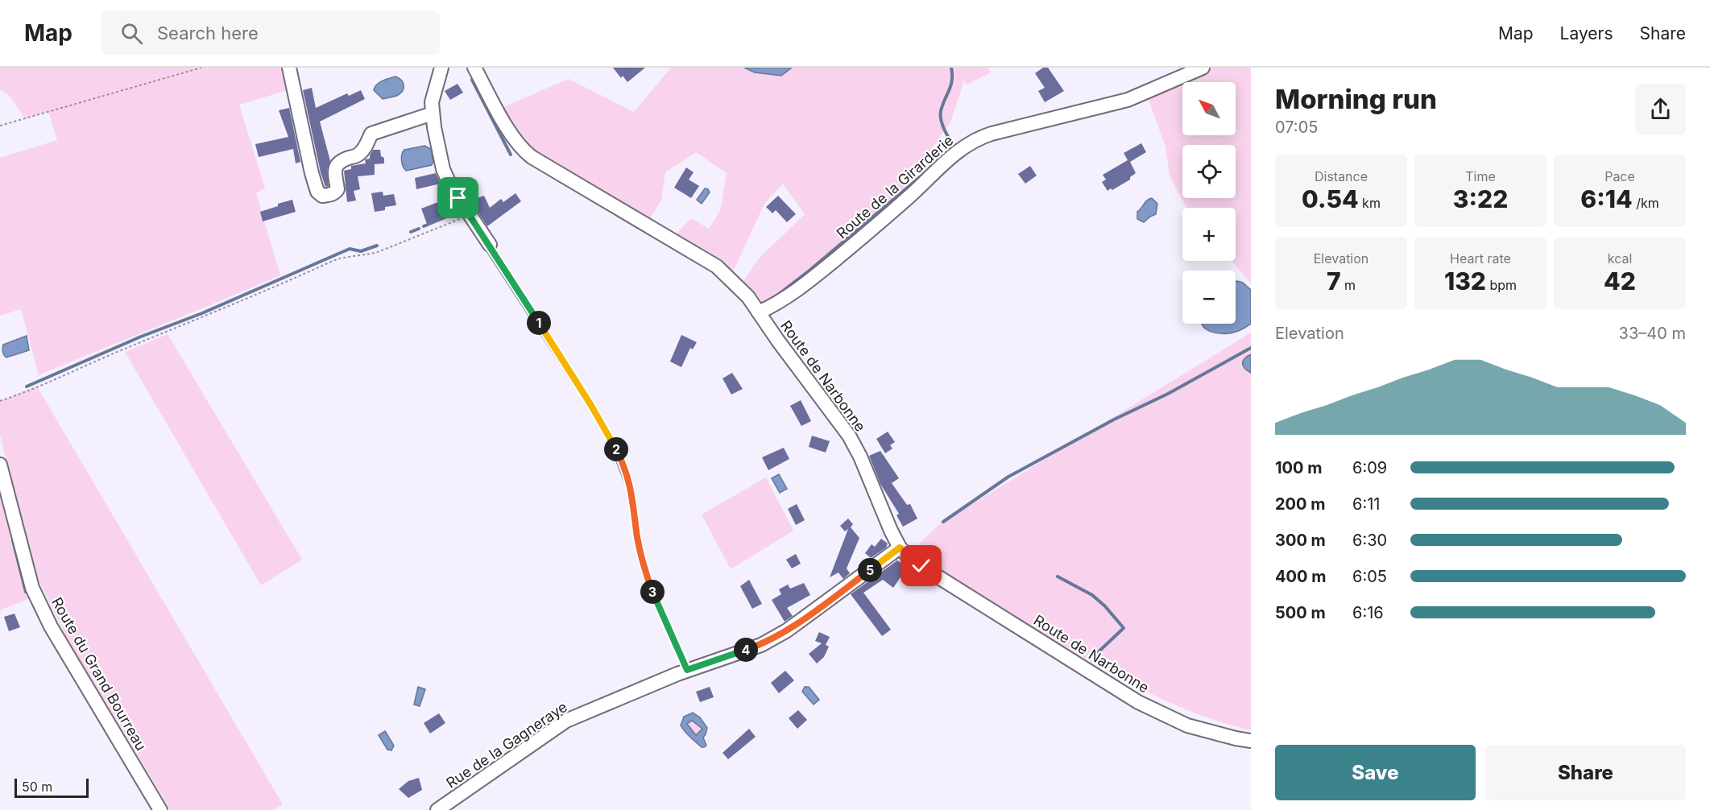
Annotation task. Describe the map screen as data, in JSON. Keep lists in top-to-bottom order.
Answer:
{
  "streets": {
    "street": [
      "Route de la Girarderie",
      "Route de Narbonne",
      "Route du Grand Bourreau",
      "Rue de la Gagneraye"
    ]
  },
  "crossings": [
    ["Route de la Girarderie", "Route de Narbonne"],
    ["Route de Narbonne", "Rue de la Gagneraye"]
  ],
  "scale_bar": "50 m",
  "north": "top left",
  "page": {
    "header": "Map",
    "search": "Search here",
    "nav": ["Map", "Layers", "Share"],
    "heading": ["Morning run", "07:05"],
    "map_buttons": ["+", "−"],
    "stats": [
      ["Distance", "0.54 km"],
      ["Time", "3:22"],
      ["Pace", "6:14 /km"],
      ["Elevation", "7 m"],
      ["Heart rate", "132 bpm"],
      ["kcal", "42"]
    ],
    "pins": [
      "1",
      "2",
      "5",
      "3",
      "4"
    ],
    "chart": ["Elevation", "33–40 m"],
    "list": [
      {
        "name": "100 m",
        "note": "6:09"
      },
      {
        "name": "200 m",
        "note": "6:11"
      },
      {
        "name": "300 m",
        "note": "6:30"
      },
      {
        "name": "400 m",
        "note": "6:05"
      },
      {
        "name": "500 m",
        "note": "6:16"
      }
    ],
    "buttons": ["Save", "Share"],
    "scale": "50 m"
  }
}
